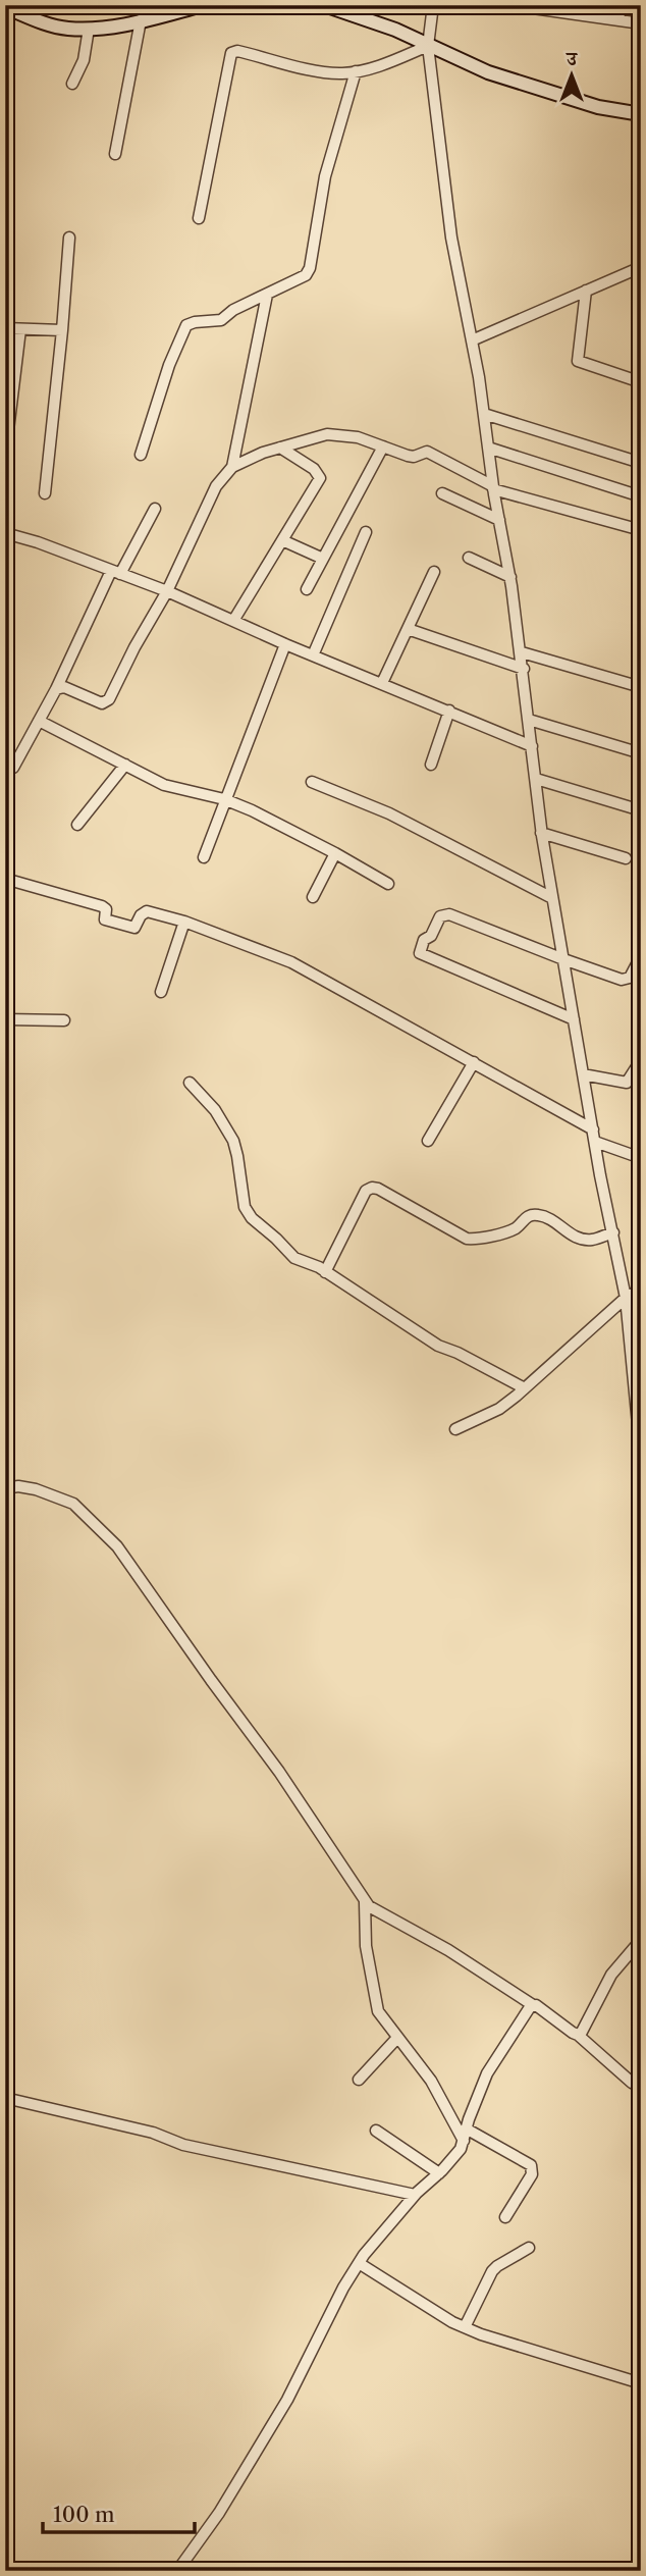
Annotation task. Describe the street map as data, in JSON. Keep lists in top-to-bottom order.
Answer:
{
  "scale_bar": "100 m",
  "north": "top"
}
